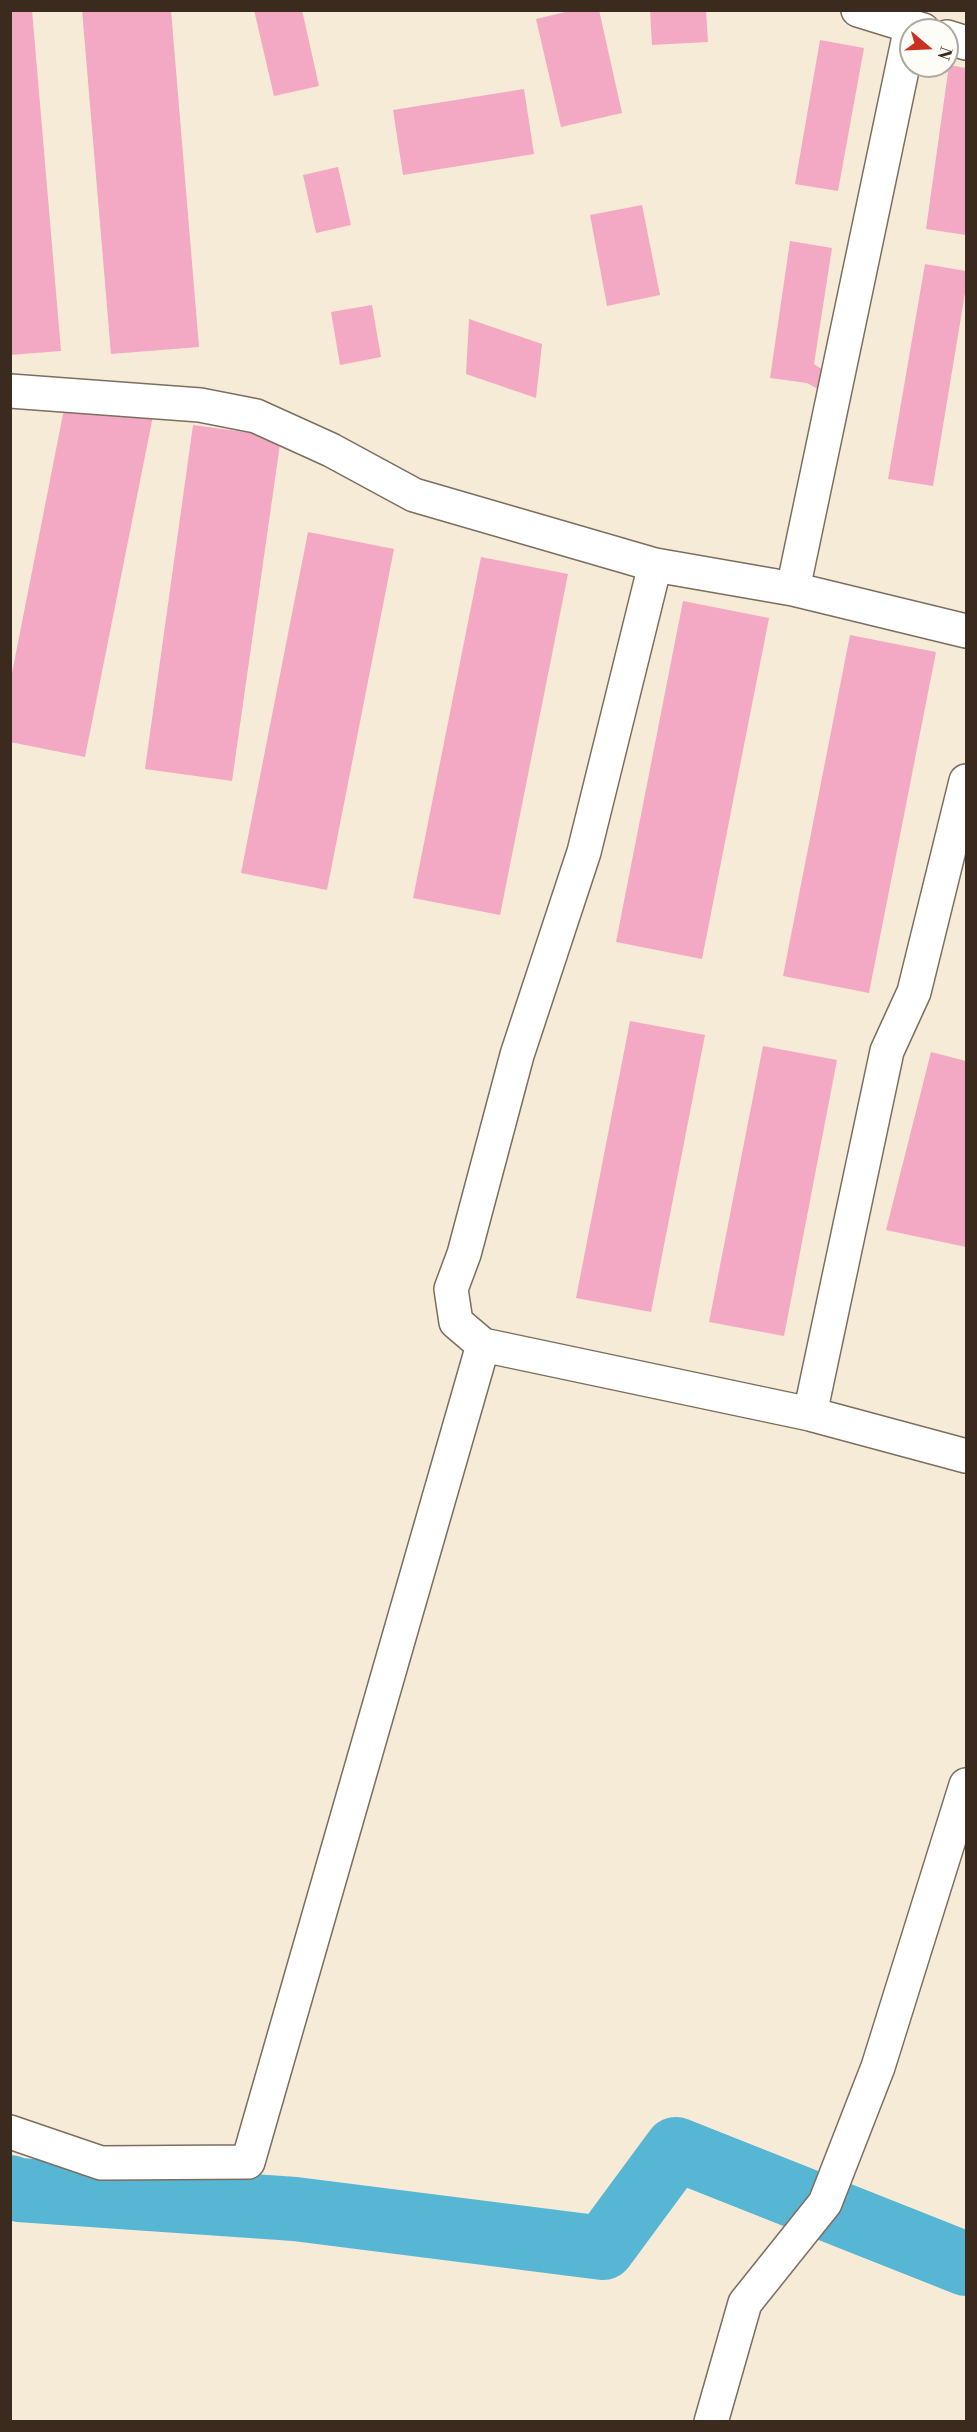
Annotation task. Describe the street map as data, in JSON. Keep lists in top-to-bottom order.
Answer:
{
  "north": "right"
}
